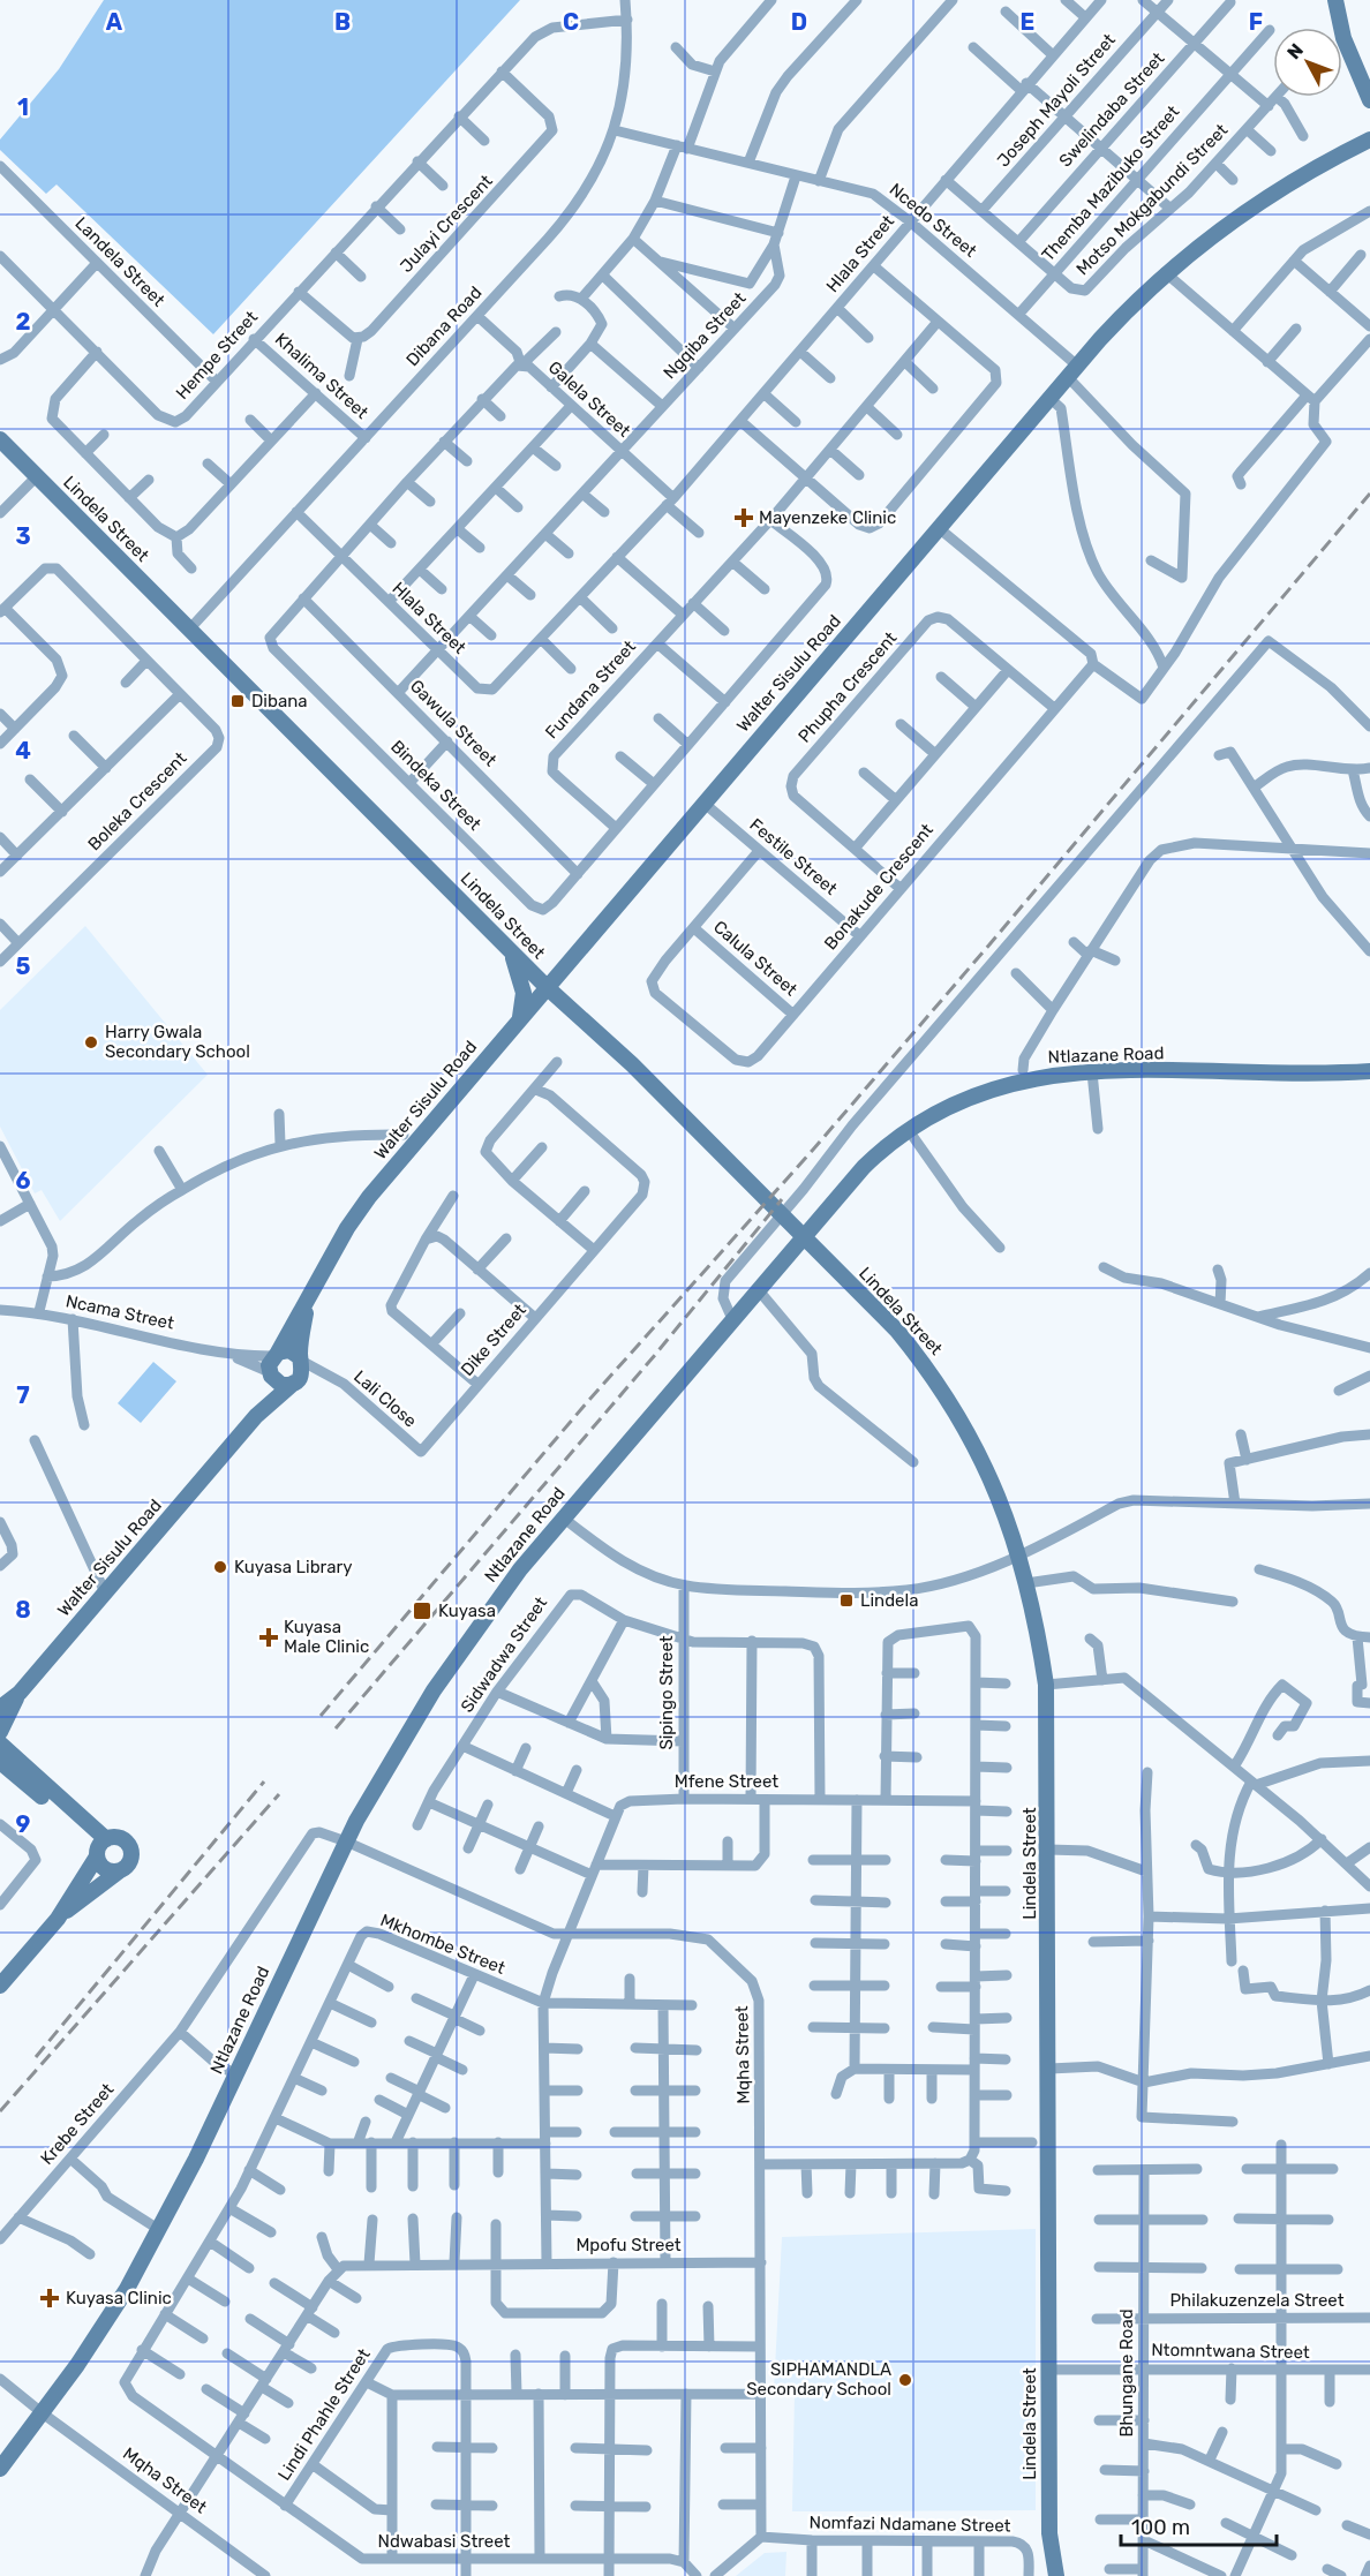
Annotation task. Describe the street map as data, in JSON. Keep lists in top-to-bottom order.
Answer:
{
  "streets": {
    "street": [
      "Joseph Mayoli Street",
      "Swelindaba Street",
      "Themba Mazibuko Street",
      "Motso Mokgabundi Street",
      "Ncedo Street",
      "Julayi Crescent",
      "Hlala Street",
      "Landela Street",
      "Dibana Road",
      "Ngqiba Street",
      "Hempe Street",
      "Khalima Street",
      "Galela Street",
      "Lindela Street",
      "Walter Sisulu Road",
      "Phupha Crescent",
      "Fundana Street",
      "Gawula Street",
      "Bindeka Street",
      "Boleka Crescent",
      "Festile Street",
      "Bonakude Crescent",
      "Calula Street",
      "Ntlazane Road",
      "Ncama Street",
      "Dike Street",
      "Lali Close",
      "Sidwadwa Street",
      "Sipingo Street",
      "Mfene Street",
      "Mkhombe Street",
      "Mqha Street",
      "Krebe Street",
      "Mpofu Street",
      "Philakuzenzela Street",
      "Ntomntwana Street",
      "Bhungane Road",
      "Lindi Phahle Street",
      "Nomfazi Ndamane Street",
      "Ndwabasi Street"
    ]
  },
  "crossings": [
    ["Themba Mazibuko Street", "Motso Mokgabundi Street"],
    ["Themba Mazibuko Street", "Ncedo Street"],
    ["Ncedo Street", "Hlala Street"],
    ["Ncedo Street", "Dibana Road"],
    ["Ncedo Street", "Ngqiba Street"],
    ["Ncedo Street", "Walter Sisulu Road"],
    ["Julayi Crescent", "Hempe Street"],
    ["Hlala Street", "Dibana Road"],
    ["Hlala Street", "Ngqiba Street"],
    ["Hlala Street", "Galela Street"],
    ["Hlala Street", "Bindeka Street"],
    ["Landela Street", "Hempe Street"],
    ["Dibana Road", "Hempe Street"],
    ["Dibana Road", "Khalima Street"],
    ["Dibana Road", "Lindela Street"],
    ["Ngqiba Street", "Galela Street"],
    ["Ngqiba Street", "Gawula Street"],
    ["Hempe Street", "Khalima Street"],
    ["Galela Street", "Bindeka Street"],
    ["Lindela Street", "Walter Sisulu Road"],
    ["Lindela Street", "Ntomntwana Street"],
    ["Walter Sisulu Road", "Festile Street"],
    ["Walter Sisulu Road", "Ncama Street"],
    ["Walter Sisulu Road", "Lali Close"],
    ["Phupha Crescent", "Bonakude Crescent"],
    ["Fundana Street", "Bindeka Street"],
    ["Gawula Street", "Bindeka Street"],
    ["Festile Street", "Bonakude Crescent"],
    ["Bonakude Crescent", "Calula Street"],
    ["Ntlazane Road", "Mqha Street"],
    ["Ntlazane Road", "Krebe Street"],
    ["Ncama Street", "Lali Close"],
    ["Dike Street", "Lali Close"],
    ["Sidwadwa Street", "Sipingo Street"],
    ["Sidwadwa Street", "Mfene Street"],
    ["Sipingo Street", "Mfene Street"],
    ["Mkhombe Street", "Ndwabasi Street"],
    ["Mqha Street", "Krebe Street"],
    ["Mqha Street", "Mpofu Street"],
    ["Mqha Street", "Nomfazi Ndamane Street"],
    ["Philakuzenzela Street", "Bhungane Road"],
    ["Ntomntwana Street", "Bhungane Road"],
    ["Lindi Phahle Street", "Ndwabasi Street"]
  ],
  "places": {
    "health": ["Mayenzeke Clinic", "Kuyasa Male Clinic", "Kuyasa Clinic"],
    "transit": ["Dibana", "Lindela", "Kuyasa"],
    "other": ["Harry Gwala Secondary School", "Kuyasa Library", "SIPHAMANDLA Secondary School"]
  },
  "scale_bar": "100 m",
  "north": "top left",
  "grid": {
    "columns": [
      "A",
      "B",
      "C",
      "D",
      "E",
      "F"
    ],
    "rows": [
      "1",
      "2",
      "3",
      "4",
      "5",
      "6",
      "7",
      "8",
      "9"
    ]
  }
}
